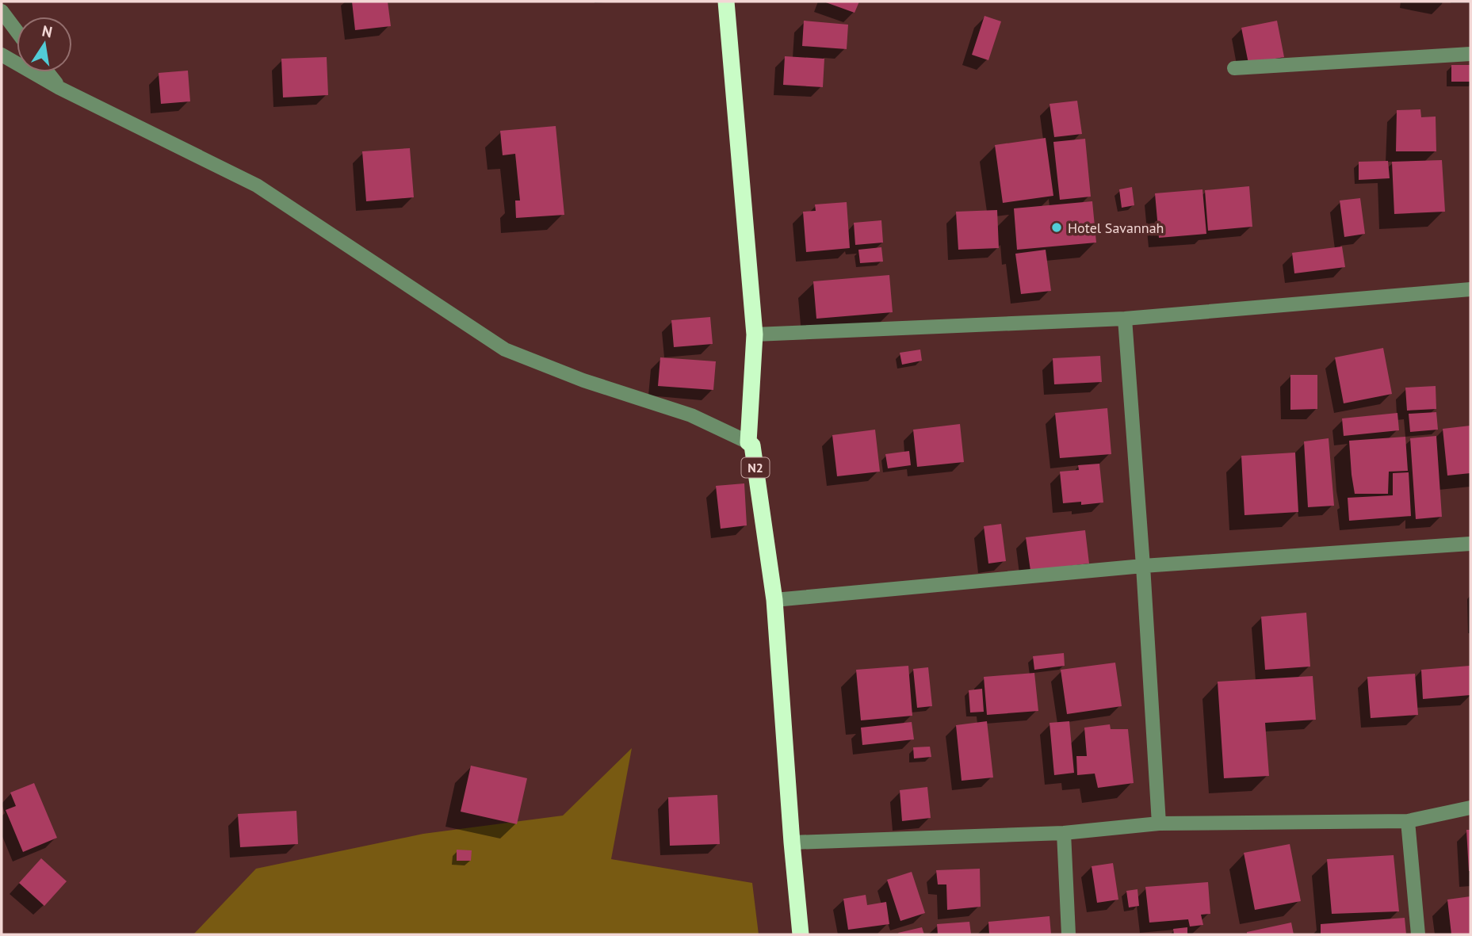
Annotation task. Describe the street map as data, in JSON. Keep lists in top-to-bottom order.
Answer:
{
  "streets": {
    "highway": ["N2"]
  },
  "places": ["Hotel Savannah"],
  "north": "top"
}
